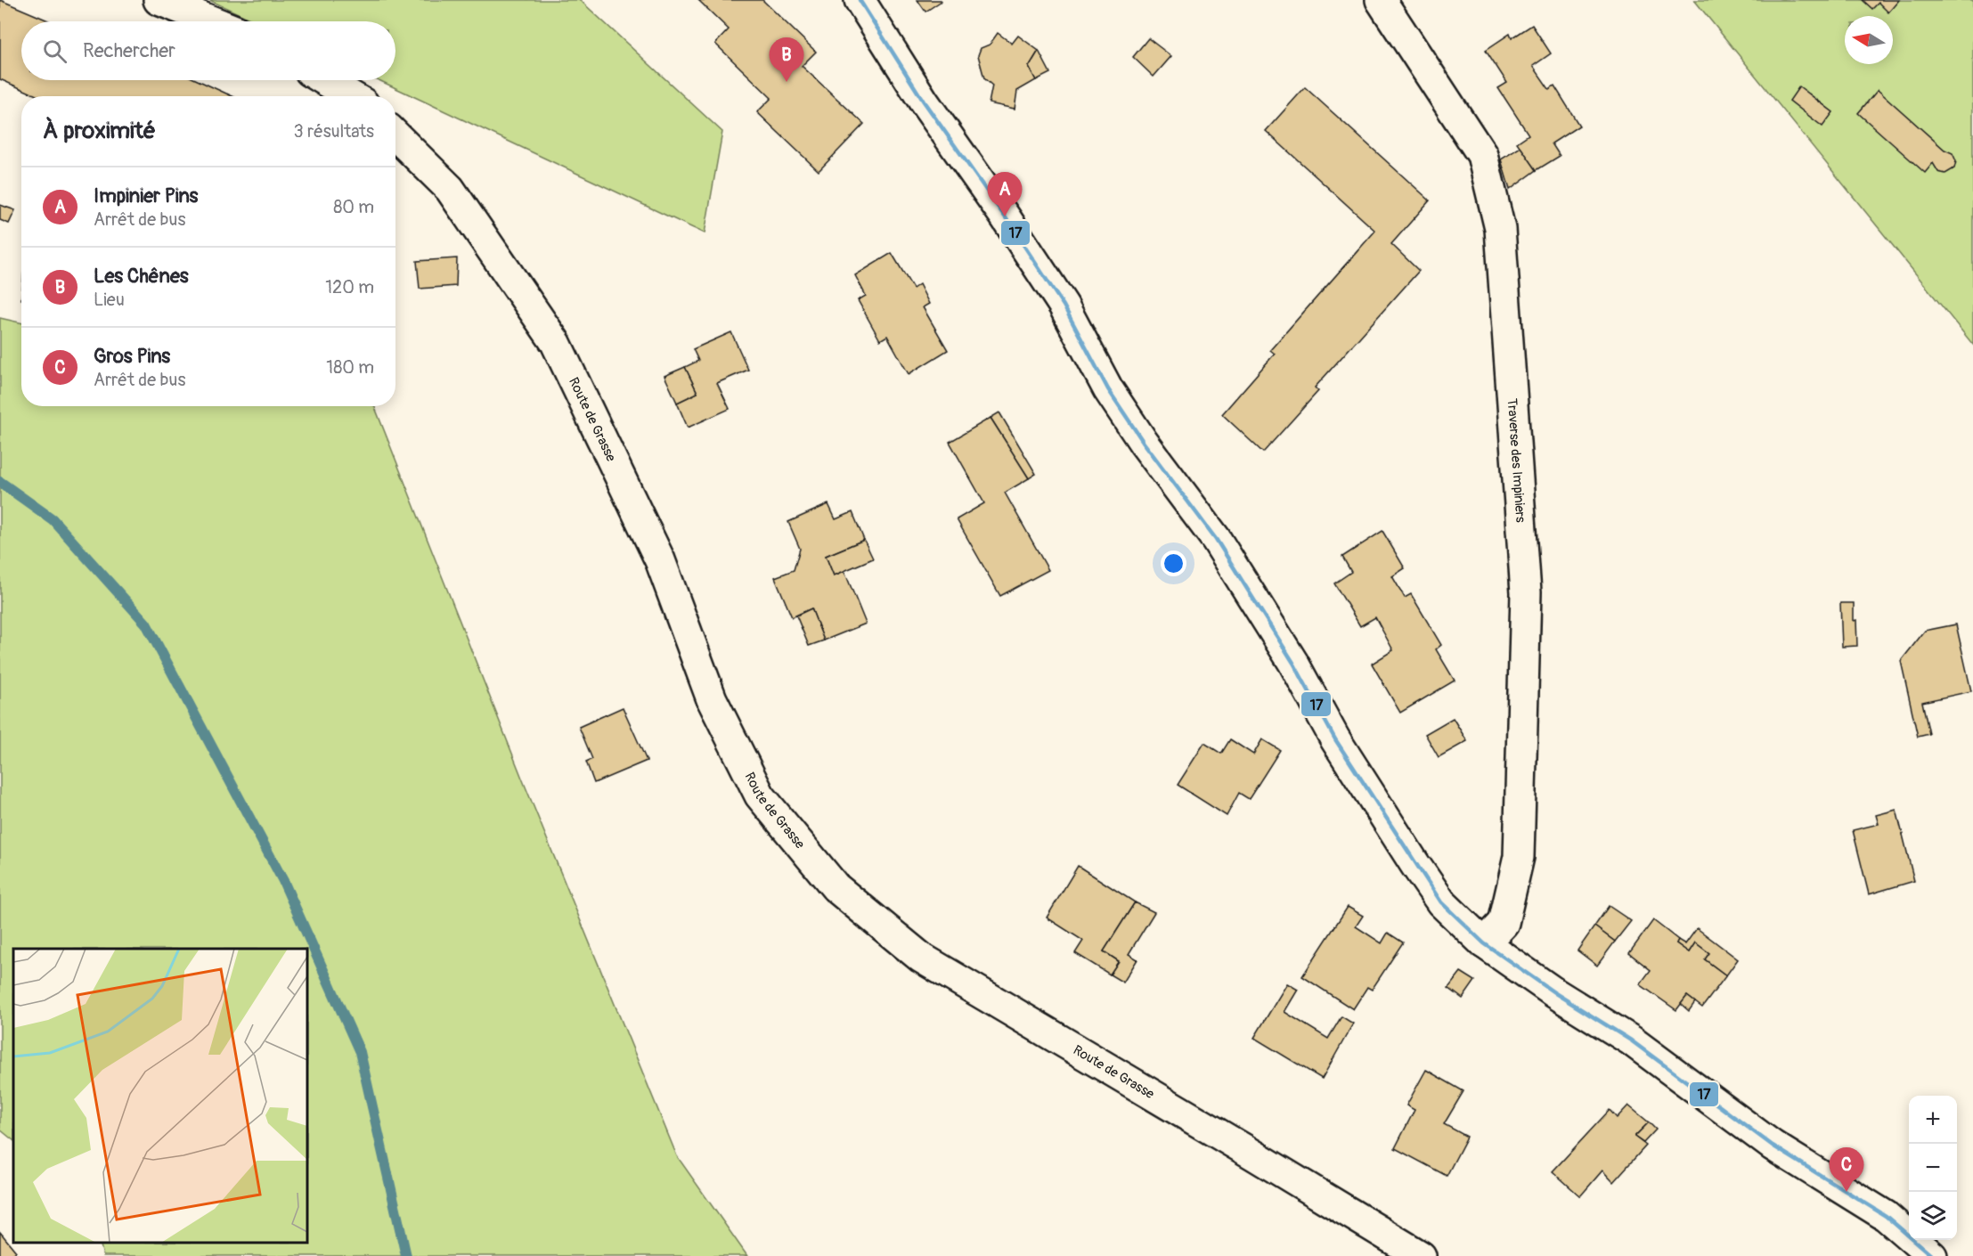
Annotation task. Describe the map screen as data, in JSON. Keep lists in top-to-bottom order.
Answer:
{
  "streets": {
    "street": ["Route de Grasse", "Traverse des Impiniers"]
  },
  "lines": ["transit line 17"],
  "north": "left",
  "page": {
    "search": "Rechercher",
    "pins": ["B", "A", "C"],
    "heading": ["À proximité", "3 résultats"],
    "list": [
      {
        "mark": "A",
        "name": "Impinier Pins",
        "note": "Arrêt de bus",
        "value": "80 m"
      },
      {
        "mark": "B",
        "name": "Les Chênes",
        "note": "Lieu",
        "value": "120 m"
      },
      {
        "mark": "C",
        "name": "Gros Pins",
        "note": "Arrêt de bus",
        "value": "180 m"
      }
    ],
    "map_buttons": ["+", "−"]
  }
}
